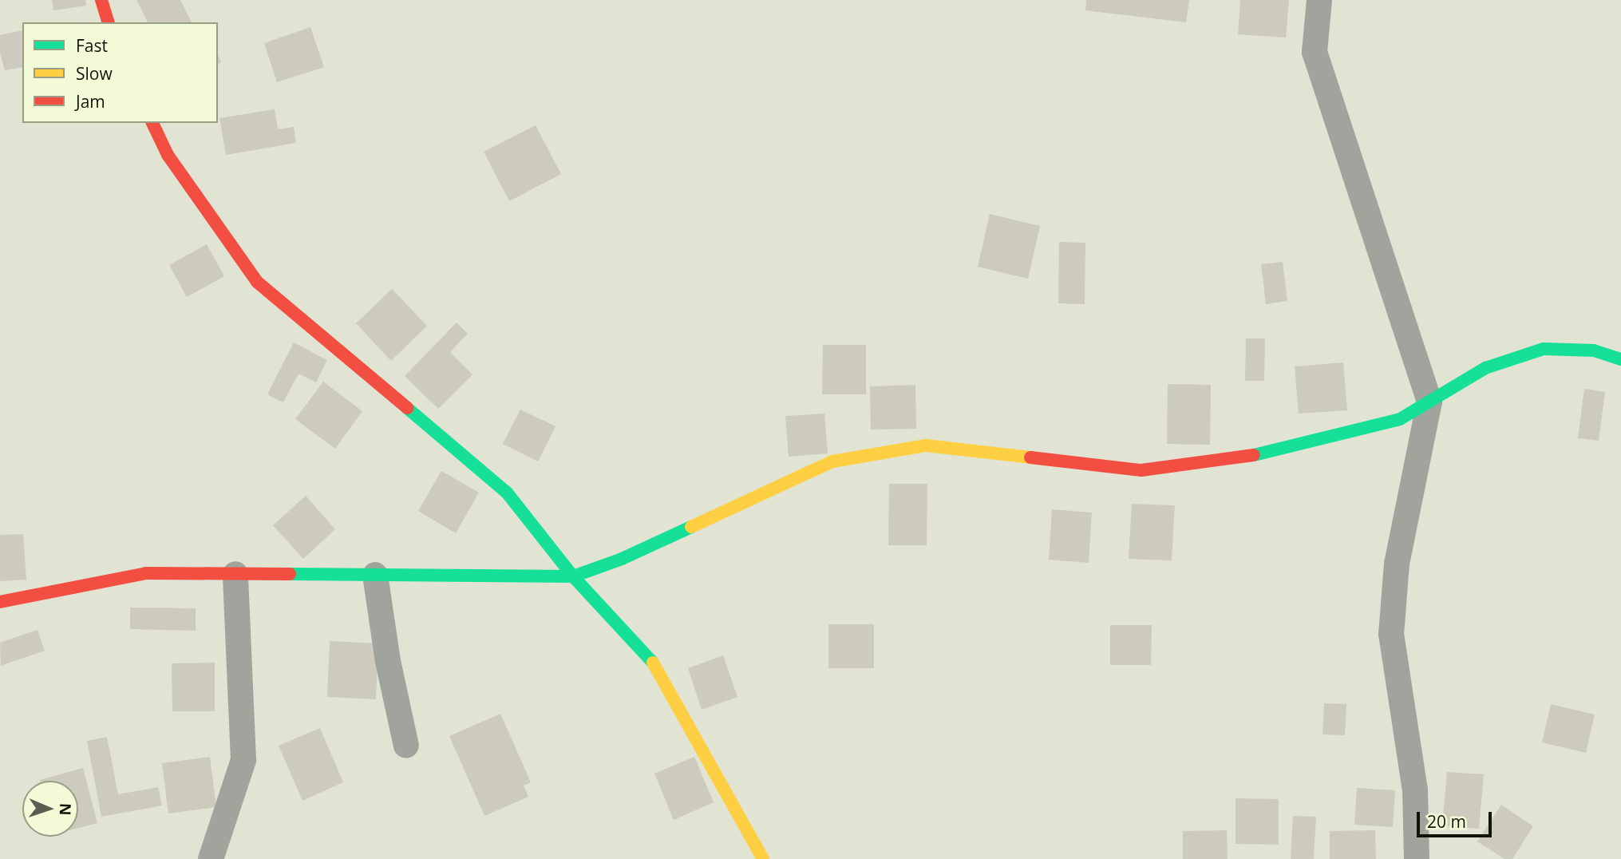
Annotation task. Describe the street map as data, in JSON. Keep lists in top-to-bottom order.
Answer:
{
  "legend": ["Fast", "Slow", "Jam"],
  "scale_bar": "20 m",
  "north": "right"
}
